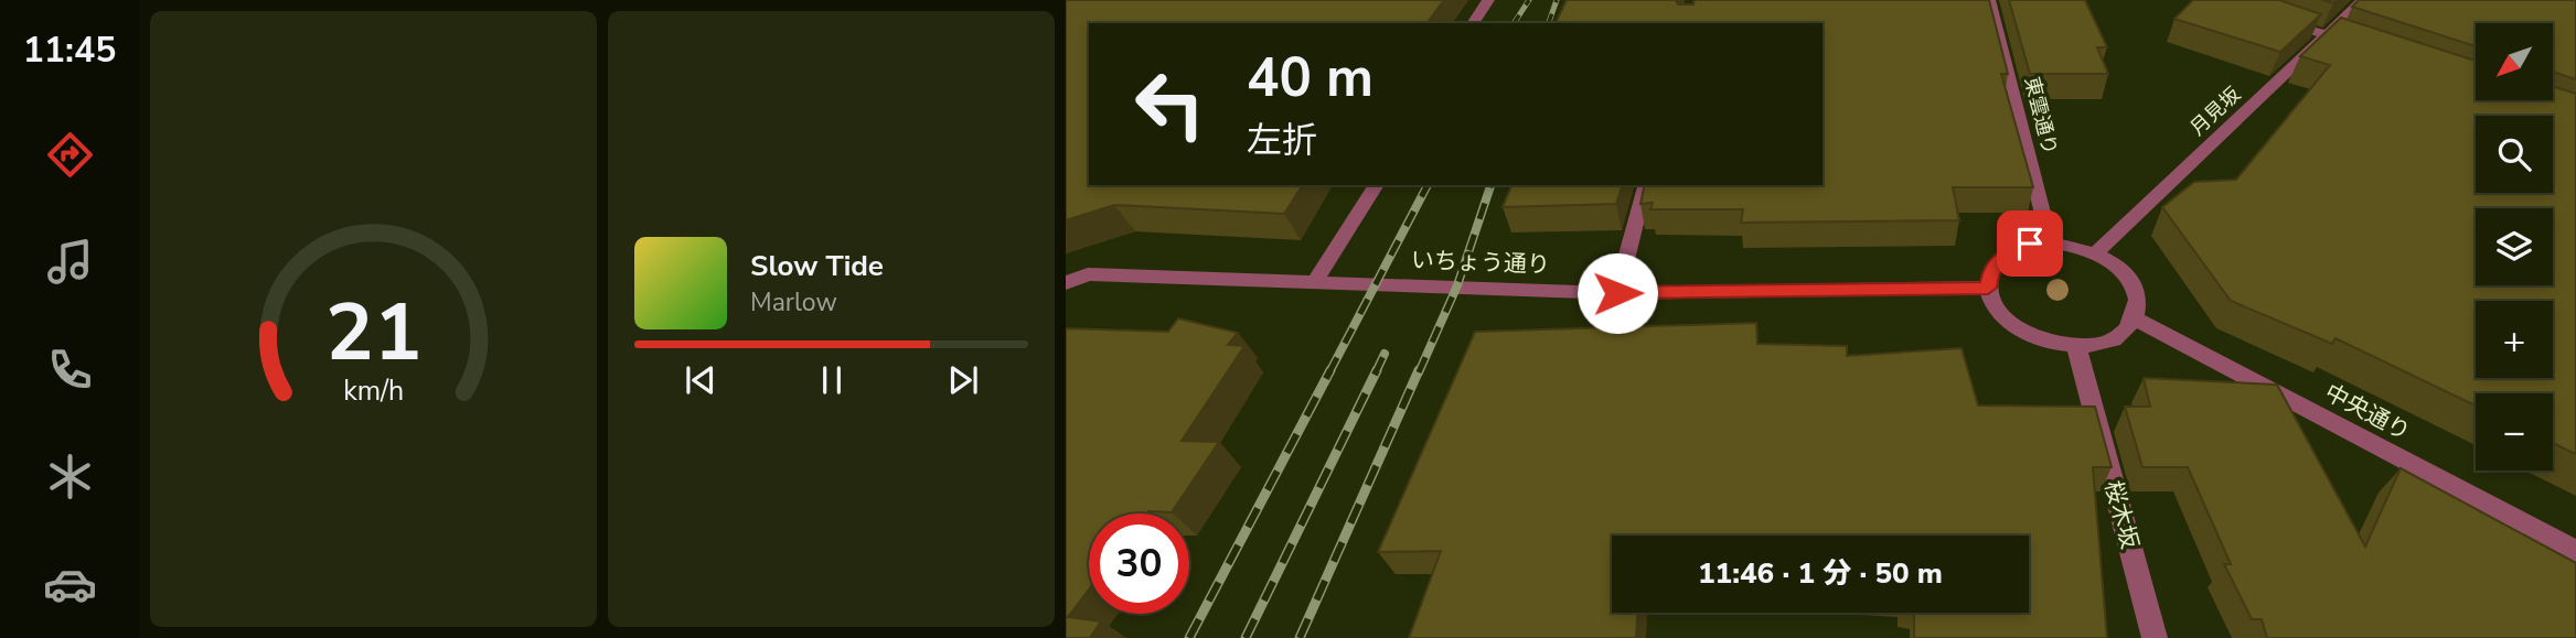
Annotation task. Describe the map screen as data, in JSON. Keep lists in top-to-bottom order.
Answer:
{
  "streets": {
    "street": [
      "月見坂",
      "東雲通り",
      "いちょう通り",
      "中央通り",
      "桜木坂"
    ]
  },
  "crossings": [
    ["月見坂", "東雲通り"],
    ["月見坂", "いちょう通り"],
    ["月見坂", "中央通り"],
    ["月見坂", "桜木坂"],
    ["東雲通り", "いちょう通り"],
    ["東雲通り", "中央通り"],
    ["東雲通り", "桜木坂"],
    ["いちょう通り", "中央通り"],
    ["いちょう通り", "桜木坂"],
    ["中央通り", "桜木坂"]
  ],
  "north": "bottom left",
  "page": {
    "tabs": "11:45",
    "map_buttons": ["+", "−"],
    "turn": ["40 m", "左折"],
    "song": ["Slow Tide", "Marlow"],
    "limit": "30",
    "trip": "11:46 · 1 分 · 50 m",
    "gauge": ["21", "km/h"]
  }
}
